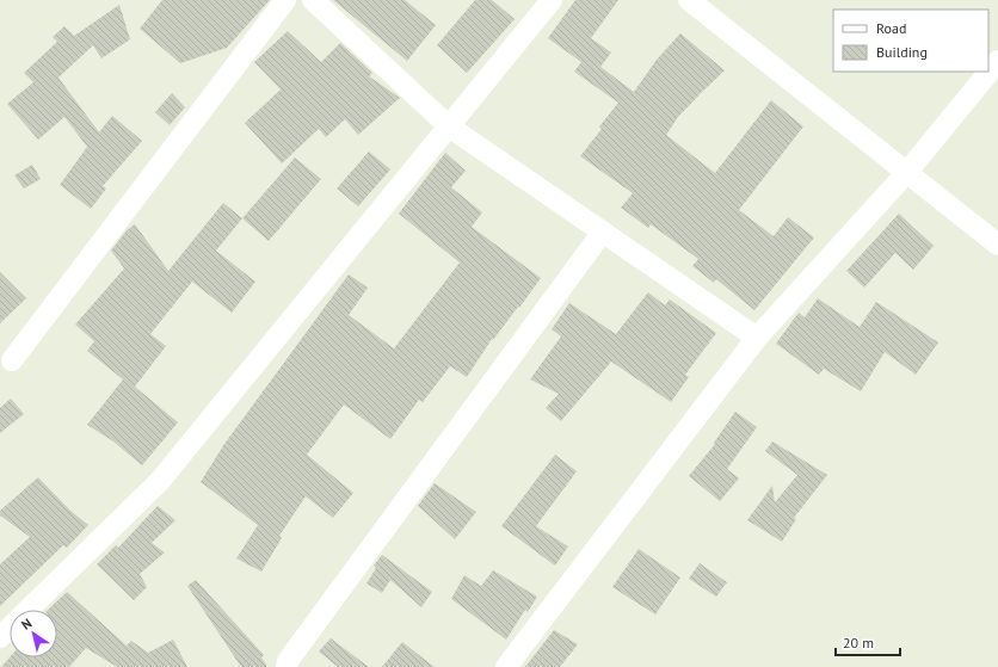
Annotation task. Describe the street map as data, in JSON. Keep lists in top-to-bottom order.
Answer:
{
  "legend": ["Road", "Building"],
  "scale_bar": "20 m",
  "north": "top left"
}
